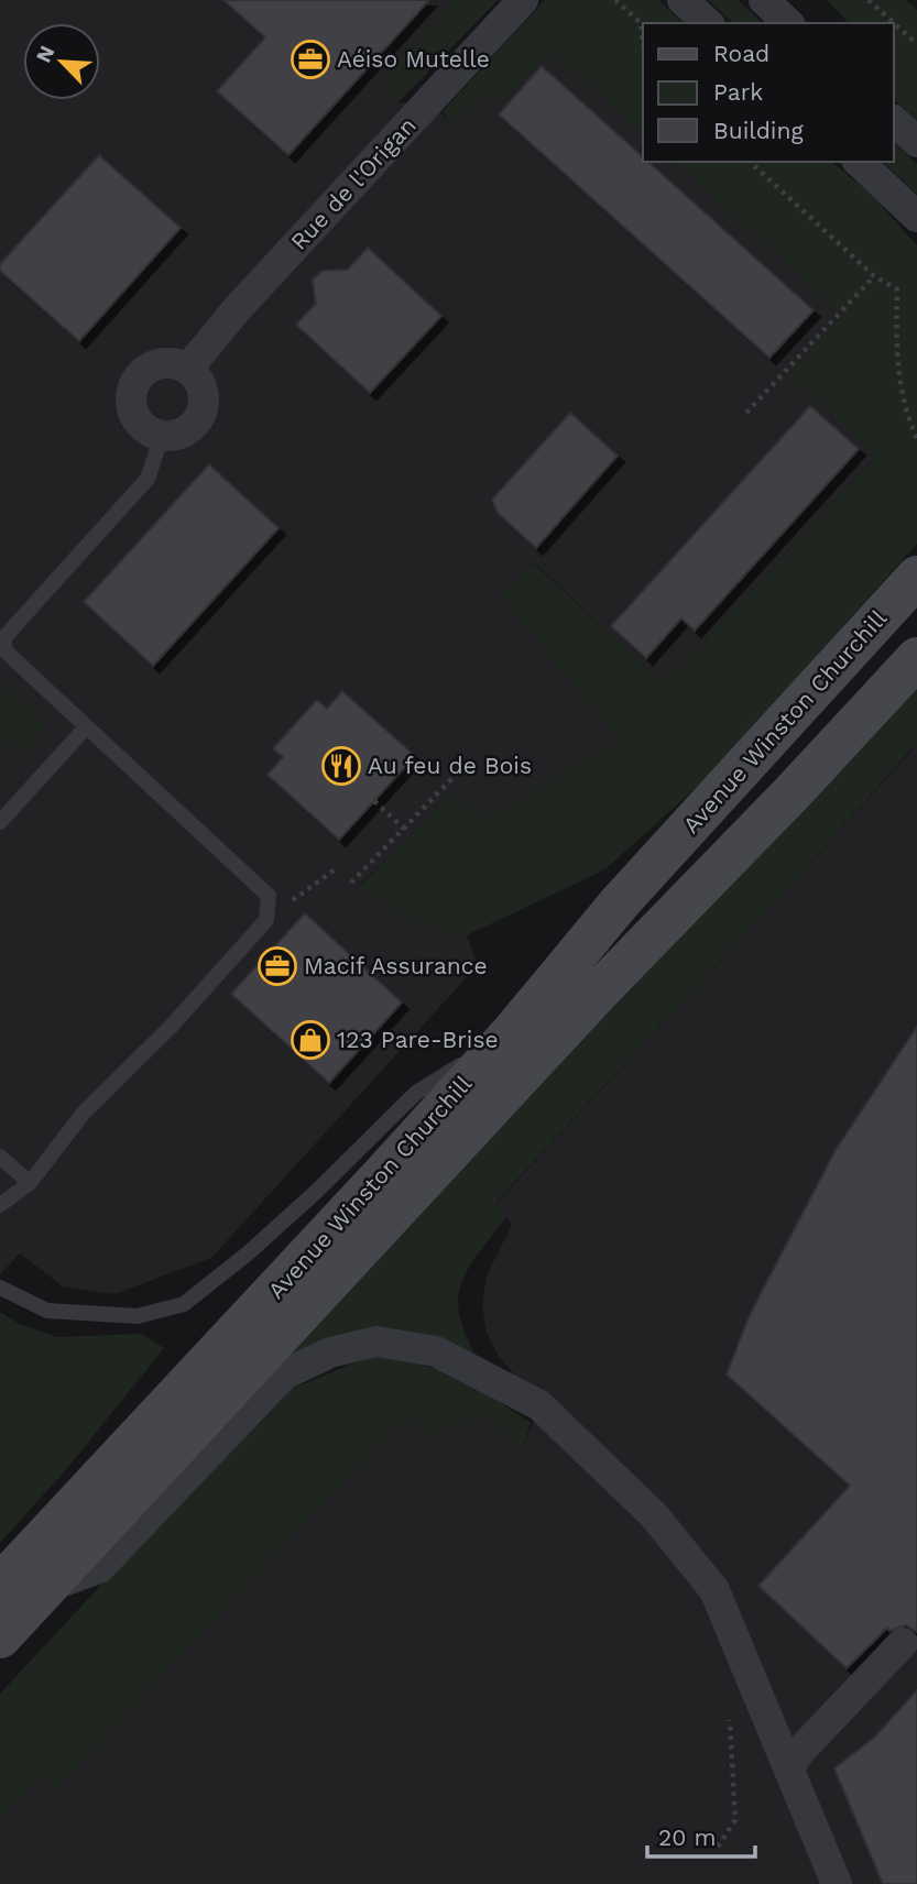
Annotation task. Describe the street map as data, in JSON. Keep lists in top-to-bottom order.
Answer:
{
  "streets": {
    "main road": ["Avenue Winston Churchill"],
    "street": ["Rue de l'Origan"]
  },
  "places": {
    "office": ["Aéiso Mutelle", "Macif Assurance"],
    "restaurant": ["Au feu de Bois"],
    "shop": ["123 Pare-Brise"]
  },
  "legend": ["Road", "Park", "Building"],
  "scale_bar": "20 m",
  "north": "top left"
}
